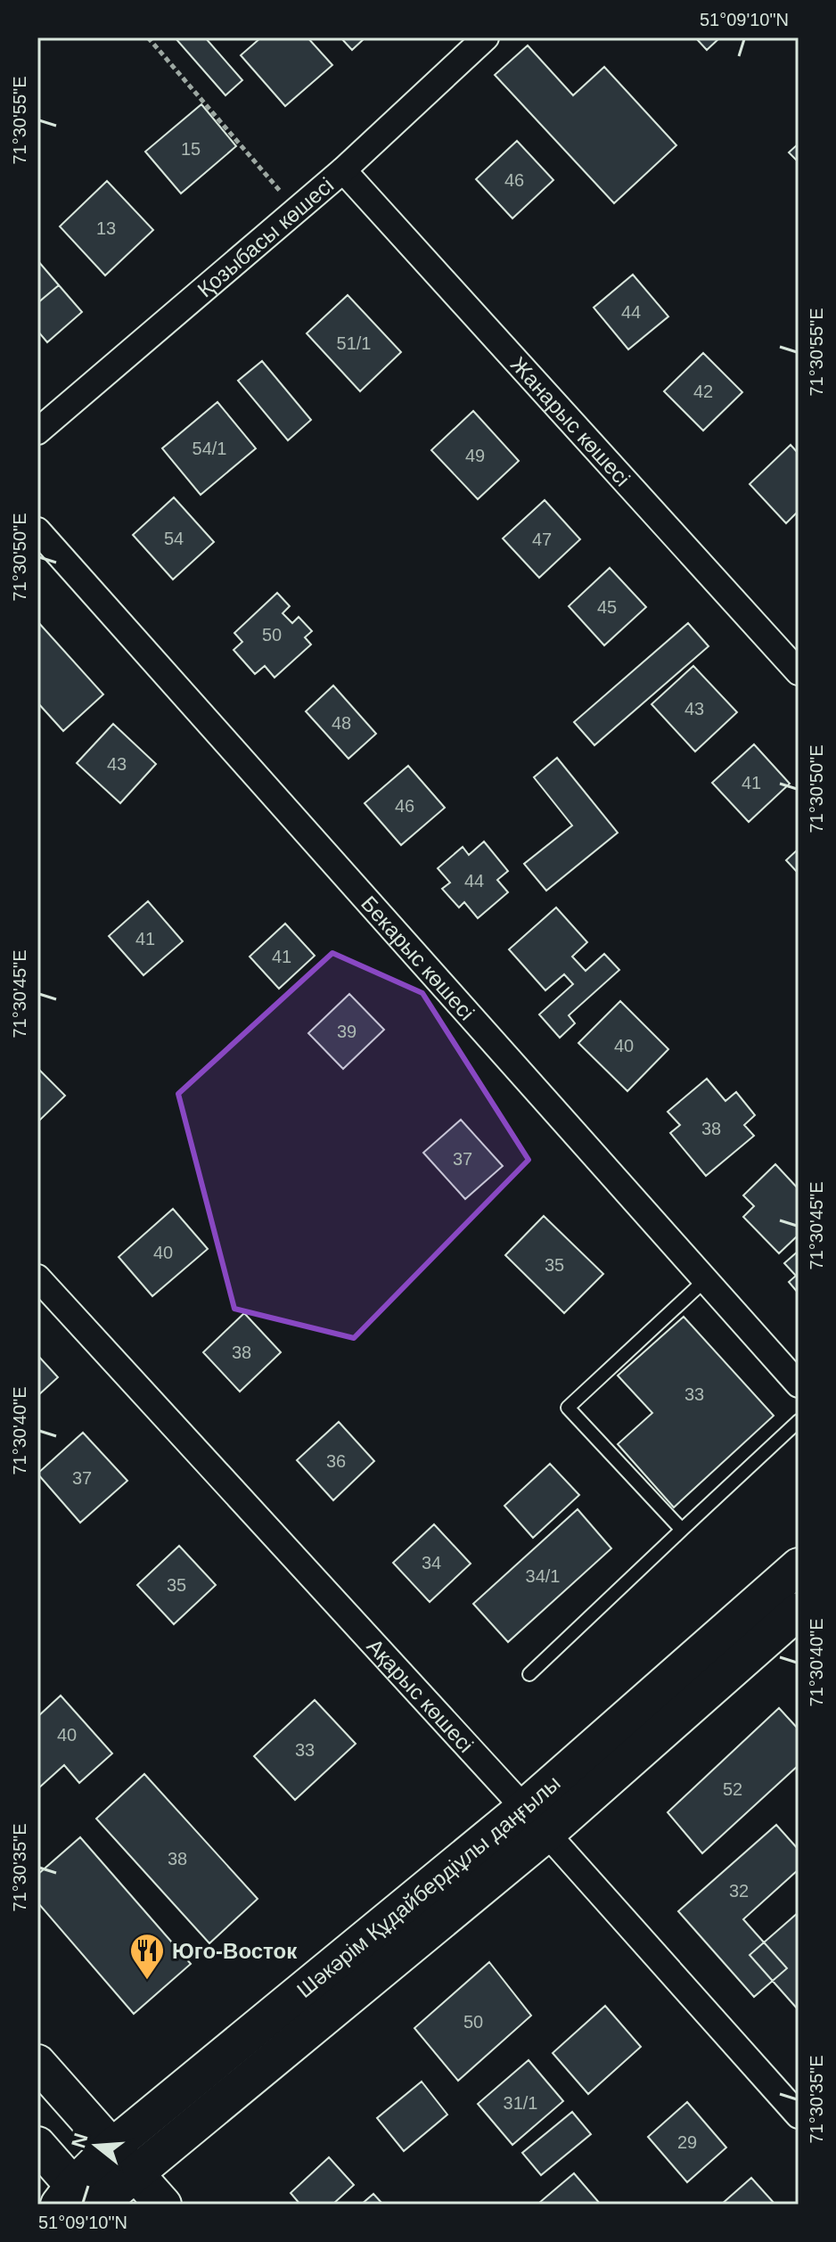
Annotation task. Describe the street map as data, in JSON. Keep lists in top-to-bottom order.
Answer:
{
  "streets": {
    "main road": ["Шәкәрім Құдайбердіұлы даңғылы"],
    "street": [
      "Қозыбасы көшесі",
      "Жанарыс көшесі",
      "Бекарыс көшесі",
      "Ақарыс көшесі"
    ]
  },
  "crossings": [
    ["Қозыбасы көшесі", "Жанарыс көшесі"],
    ["Ақарыс көшесі", "Шәкәрім Құдайбердіұлы даңғылы"]
  ],
  "places": {
    "restaurant": ["Юго-Восток"]
  },
  "house_numbers": [
    "15",
    "46",
    "13",
    "44",
    "51/1",
    "42",
    "54/1",
    "49",
    "54",
    "47",
    "45",
    "50",
    "43",
    "48",
    "43",
    "41",
    "46",
    "44",
    "41",
    "41",
    "39",
    "40",
    "38",
    "37",
    "40",
    "35",
    "38",
    "33",
    "36",
    "37",
    "34",
    "34/1",
    "35",
    "40",
    "33",
    "52",
    "38",
    "32",
    "50",
    "31/1",
    "29"
  ],
  "north": "left",
  "coordinates": [
    "51°09'10\"N",
    "71°30'55\"E",
    "71°30'50\"E",
    "71°30'45\"E",
    "71°30'40\"E",
    "71°30'35\"E"
  ]
}
